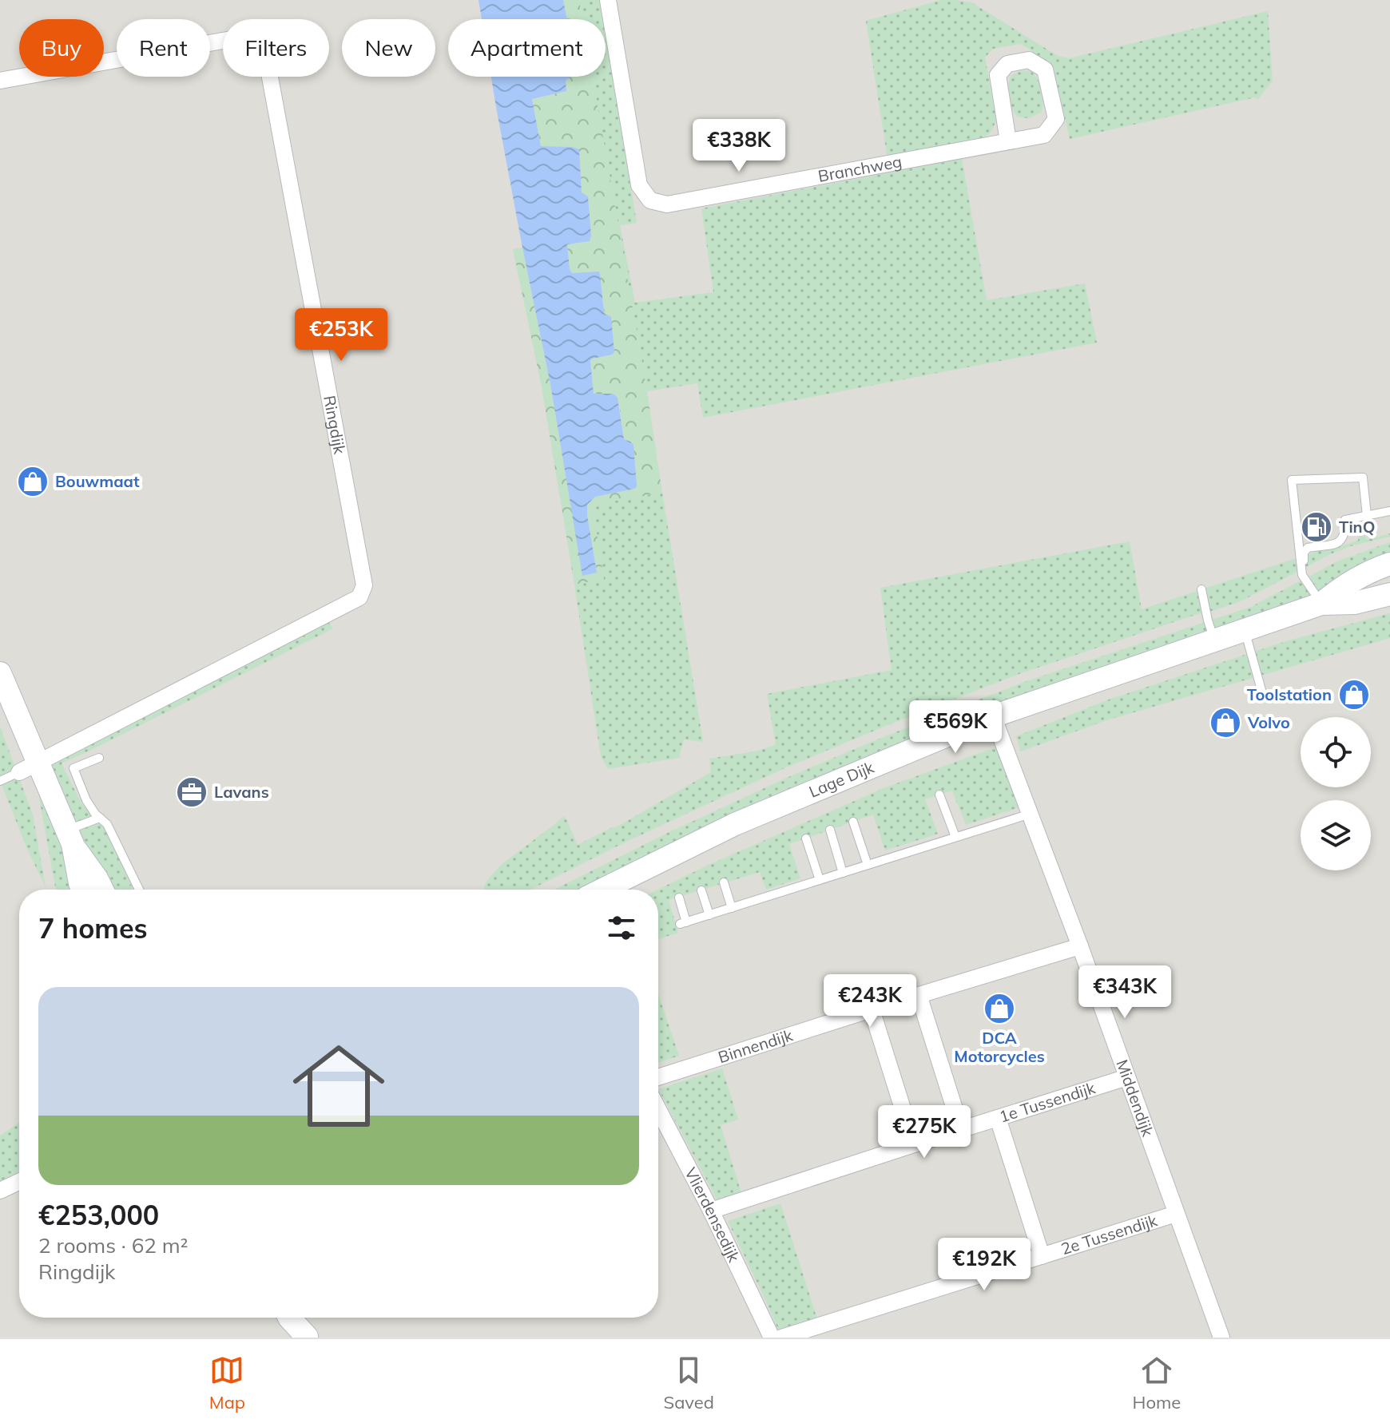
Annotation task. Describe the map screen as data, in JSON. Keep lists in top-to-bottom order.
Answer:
{
  "streets": {
    "main road": ["Lage Dijk"],
    "street": [
      "Branchweg",
      "Ringdijk",
      "Binnendijk",
      "Middendijk",
      "1e Tussendijk",
      "Vlierdensedijk",
      "2e Tussendijk"
    ]
  },
  "crossings": [
    ["Lage Dijk", "Middendijk"],
    ["Binnendijk", "Middendijk"],
    ["Middendijk", "1e Tussendijk"],
    ["Middendijk", "2e Tussendijk"],
    ["1e Tussendijk", "Vlierdensedijk"],
    ["1e Tussendijk", "2e Tussendijk"]
  ],
  "places": {
    "shop": [
      "Bouwmaat",
      "Toolstation",
      "Volvo",
      "DCA Motorcycles"
    ],
    "fuel station": ["TinQ"],
    "office": ["Lavans"]
  },
  "page": {
    "chip": [
      "Buy",
      "Rent",
      "Filters",
      "New",
      "Apartment"
    ],
    "price": [
      "€338K",
      "€253K",
      "€569K",
      "€343K",
      "€243K",
      "€275K",
      "€192K"
    ],
    "heading": "7 homes",
    "list": [
      {
        "name": "€253,000",
        "note": "2 rooms · 62 m² · Ringdijk"
      }
    ],
    "tabs": ["Map", "Saved", "Home"]
  }
}
